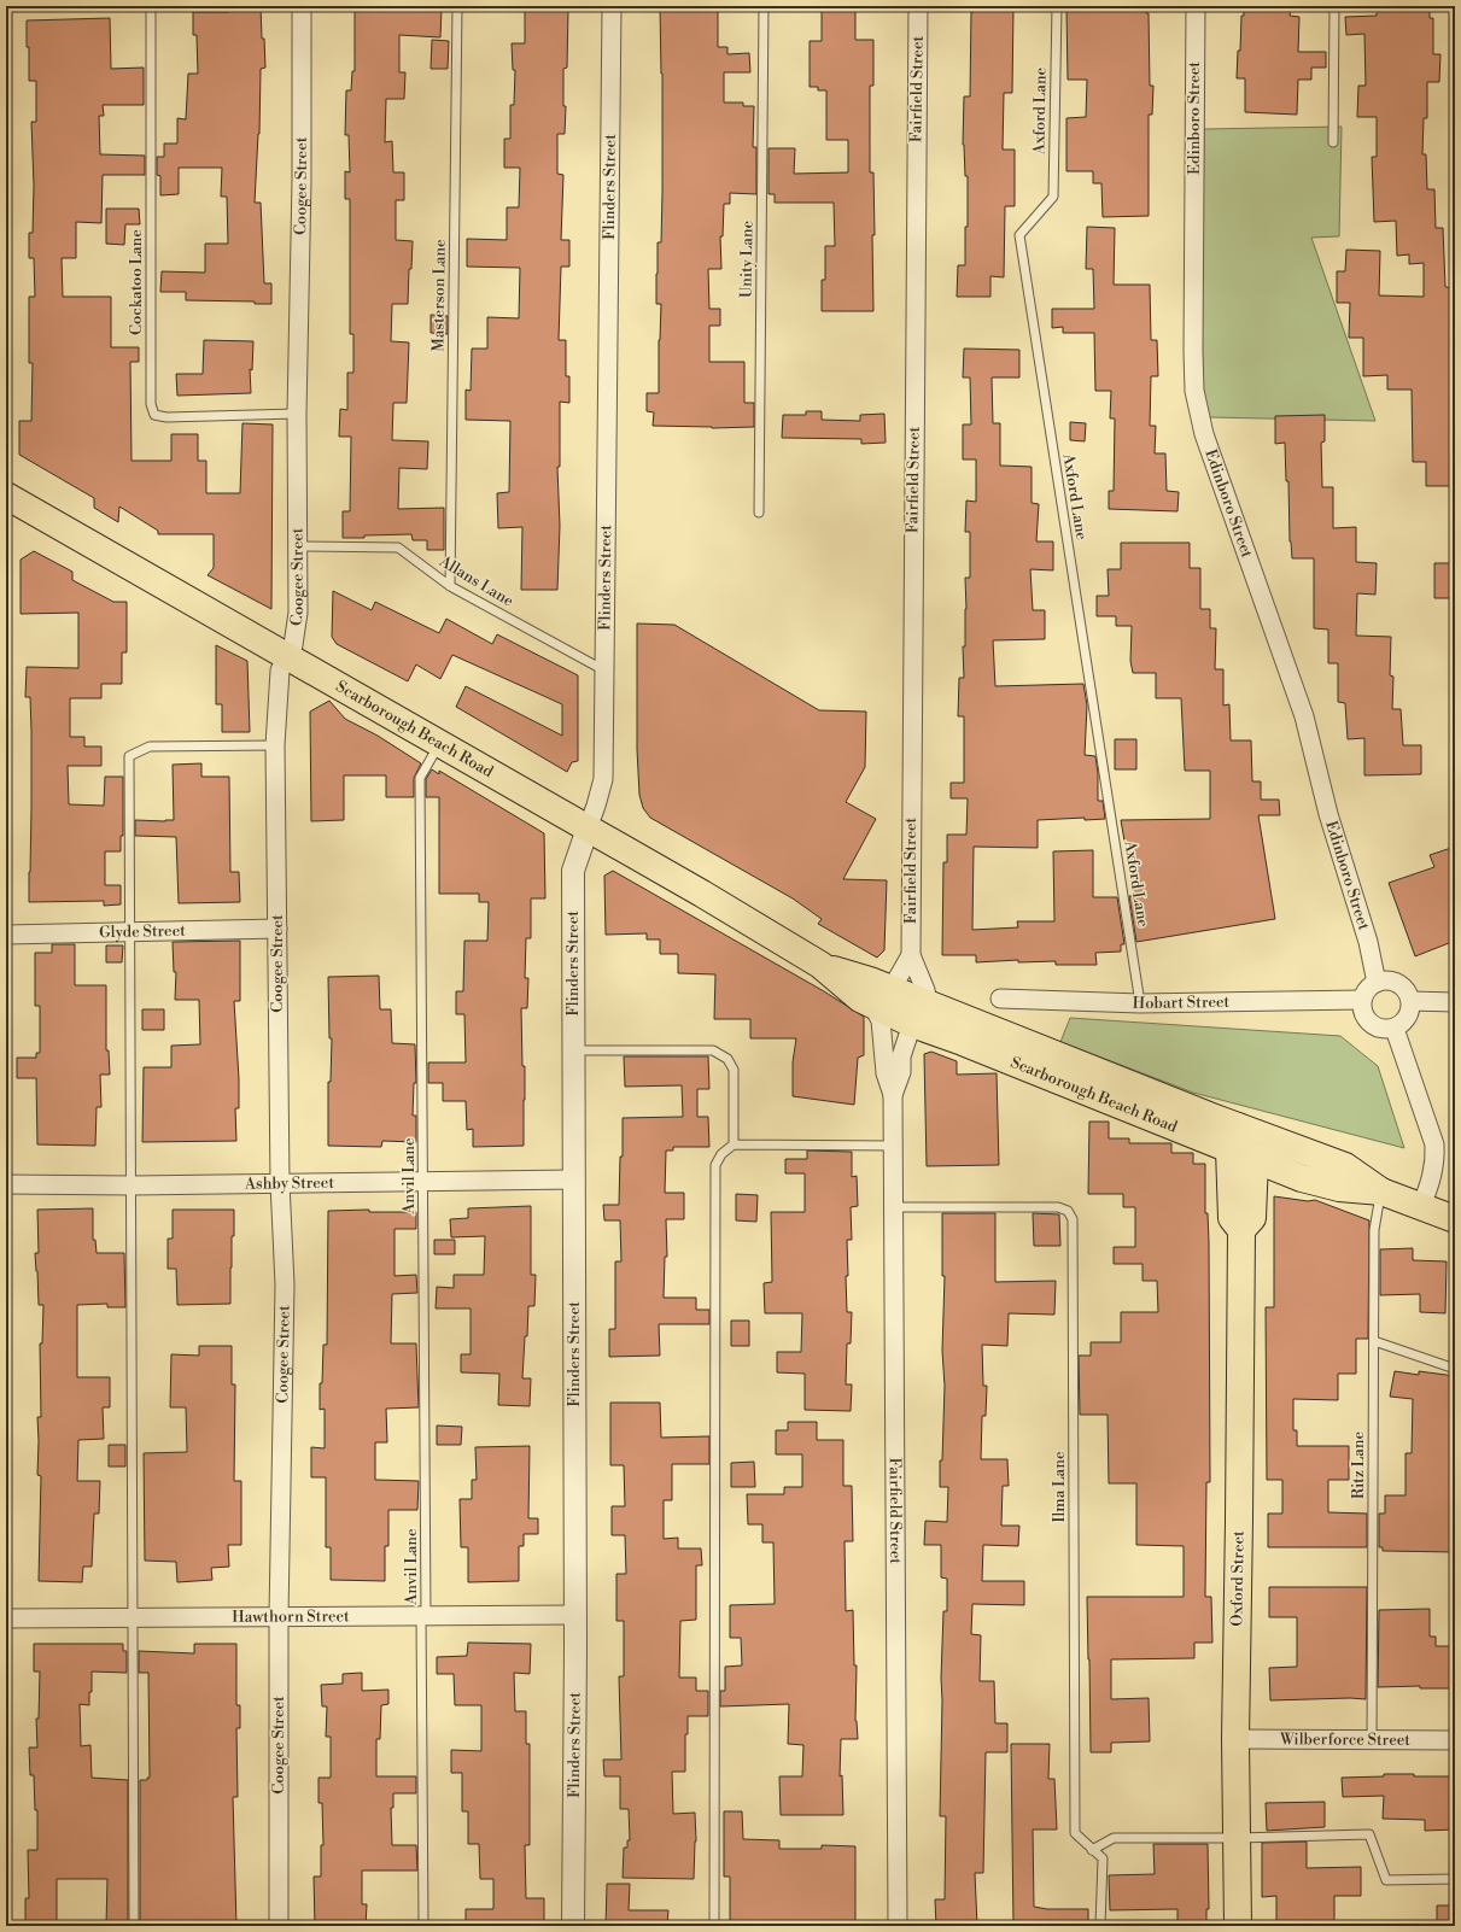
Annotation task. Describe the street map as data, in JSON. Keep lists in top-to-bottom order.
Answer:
{
  "streets": {
    "main road": ["Scarborough Beach Road", "Oxford Street"],
    "street": [
      "Fairfield Street",
      "Edinboro Street",
      "Coogee Street",
      "Flinders Street",
      "Glyde Street",
      "Hobart Street",
      "Ashby Street",
      "Hawthorn Street",
      "Wilberforce Street"
    ],
    "lane": [
      "Axford Lane",
      "Unity Lane",
      "Cockatoo Lane",
      "Masterson Lane",
      "Allans Lane",
      "Anvil Lane",
      "Ritz Lane",
      "Ilma Lane"
    ]
  },
  "crossings": [
    ["Fairfield Street", "Scarborough Beach Road"],
    ["Fairfield Street", "Ilma Lane"],
    ["Axford Lane", "Hobart Street"],
    ["Edinboro Street", "Hobart Street"],
    ["Coogee Street", "Cockatoo Lane"],
    ["Coogee Street", "Allans Lane"],
    ["Coogee Street", "Scarborough Beach Road"],
    ["Coogee Street", "Glyde Street"],
    ["Coogee Street", "Ashby Street"],
    ["Coogee Street", "Hawthorn Street"],
    ["Flinders Street", "Allans Lane"],
    ["Flinders Street", "Scarborough Beach Road"],
    ["Flinders Street", "Ashby Street"],
    ["Flinders Street", "Hawthorn Street"],
    ["Masterson Lane", "Allans Lane"],
    ["Scarborough Beach Road", "Anvil Lane"],
    ["Scarborough Beach Road", "Ritz Lane"],
    ["Scarborough Beach Road", "Oxford Street"],
    ["Anvil Lane", "Ashby Street"],
    ["Anvil Lane", "Hawthorn Street"],
    ["Ritz Lane", "Wilberforce Street"],
    ["Oxford Street", "Wilberforce Street"]
  ]
}
